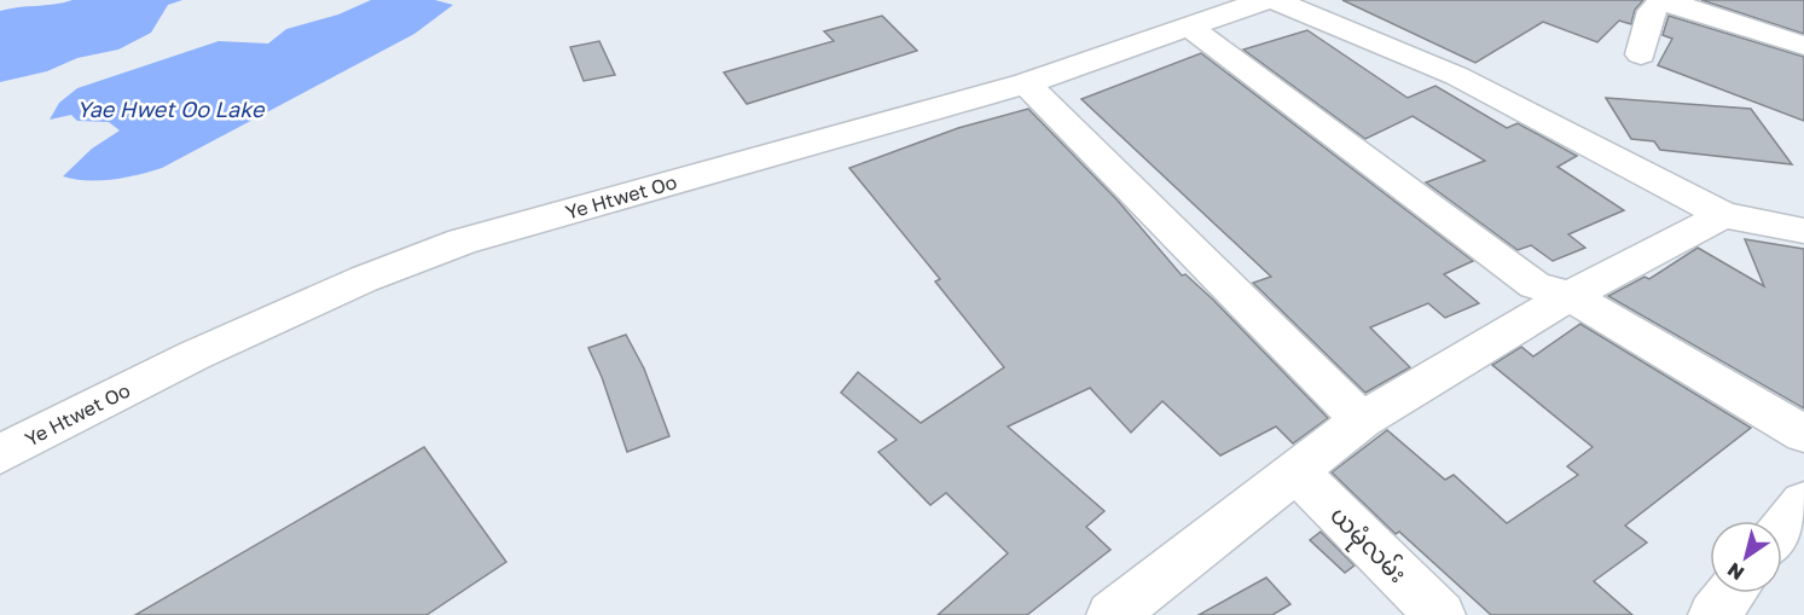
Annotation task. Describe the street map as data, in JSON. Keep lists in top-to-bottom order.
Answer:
{
  "streets": {
    "street": ["Ye Htwet Oo", "ယမုံလမ်း"]
  },
  "water": ["Yae Hwet Oo Lake"],
  "north": "bottom left"
}
